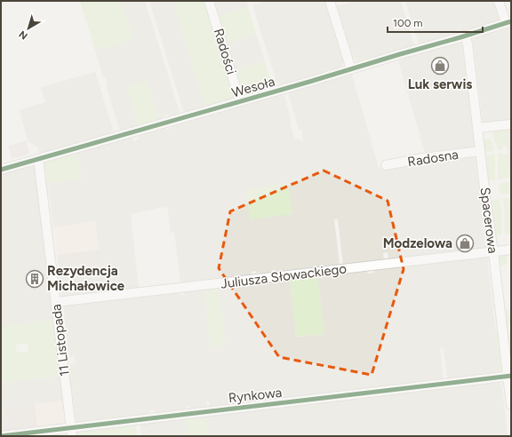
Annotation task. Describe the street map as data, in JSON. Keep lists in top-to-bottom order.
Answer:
{
  "streets": {
    "street": [
      "Radości",
      "Wesoła",
      "Radosna",
      "Spacerowa",
      "Juliusza Słowackiego",
      "11 Listopada",
      "Rynkowa"
    ]
  },
  "crossings": [
    ["Radości", "Wesoła"],
    ["Wesoła", "Spacerowa"],
    ["Wesoła", "11 Listopada"],
    ["Radosna", "Spacerowa"],
    ["Spacerowa", "Juliusza Słowackiego"],
    ["Spacerowa", "Rynkowa"],
    ["Juliusza Słowackiego", "11 Listopada"],
    ["11 Listopada", "Rynkowa"]
  ],
  "places": {
    "shop": ["Luk serwis", "Modzelowa"],
    "building": ["Rezydencja Michałowice"]
  },
  "scale_bar": "100 m",
  "north": "bottom left"
}
